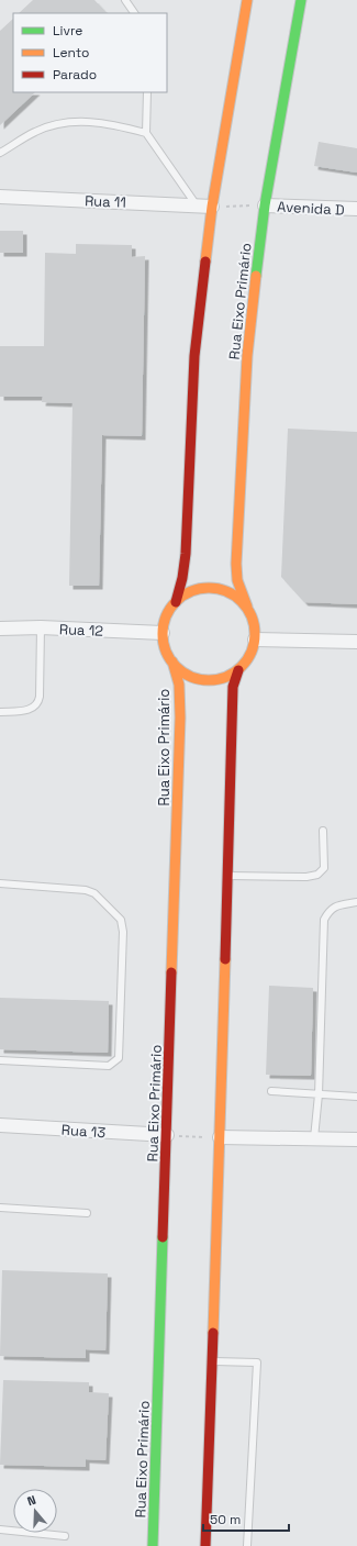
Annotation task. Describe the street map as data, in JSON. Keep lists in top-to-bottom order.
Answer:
{
  "streets": {
    "street": [
      "Rua 11",
      "Avenida D",
      "Rua Eixo Primário",
      "Rua 12",
      "Rua 13"
    ]
  },
  "crossings": [
    ["Avenida D", "Rua Eixo Primário"],
    ["Rua Eixo Primário", "Rua 12"],
    ["Rua Eixo Primário", "Rua 13"]
  ],
  "legend": ["Livre", "Lento", "Parado"],
  "scale_bar": "50 m",
  "north": "top"
}
